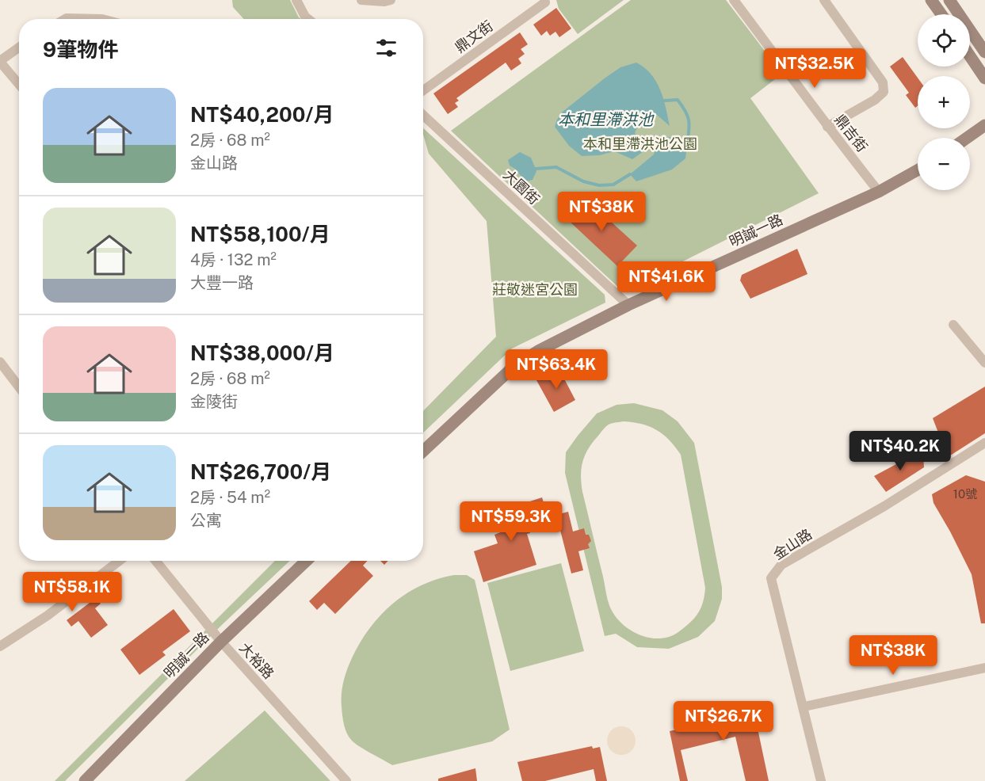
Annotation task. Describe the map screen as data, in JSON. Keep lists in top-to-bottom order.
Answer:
{
  "streets": {
    "street": [
      "鼎文街",
      "鼎吉街",
      "大園街",
      "明誠一路",
      "金山路",
      "大裕路"
    ]
  },
  "crossings": [
    ["鼎吉街", "明誠一路"],
    ["大園街", "明誠一路"],
    ["明誠一路", "大裕路"]
  ],
  "water": ["本和里滯洪池"],
  "parks": ["本和里滯洪池公園", "莊敬迷宮公園"],
  "house_numbers": ["10號"],
  "page": {
    "map_buttons": ["+", "−"],
    "heading": "9筆物件",
    "price": [
      "NT$32.5K",
      "NT$38K",
      "NT$41.6K",
      "NT$63.4K",
      "NT$40.2K",
      "NT$59.3K",
      "NT$58.1K",
      "NT$38K",
      "NT$26.7K"
    ],
    "list": [
      {
        "name": "NT$40,200/月",
        "note": "2房 · 68 m² · 金山路"
      },
      {
        "name": "NT$58,100/月",
        "note": "4房 · 132 m² · 大豐一路"
      },
      {
        "name": "NT$38,000/月",
        "note": "2房 · 68 m² · 金陵街"
      },
      {
        "name": "NT$26,700/月",
        "note": "2房 · 54 m² · 公寓"
      }
    ]
  }
}
